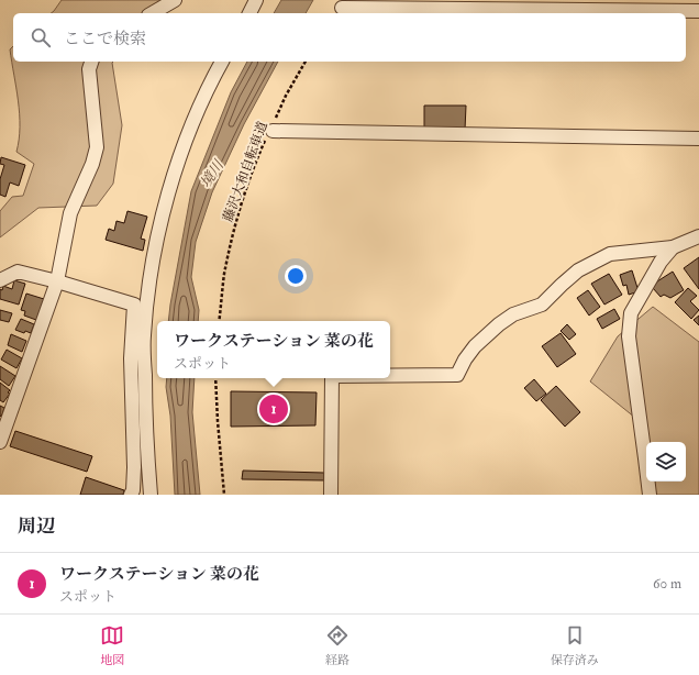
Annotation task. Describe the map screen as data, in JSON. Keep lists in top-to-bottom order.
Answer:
{
  "streets": {
    "path": ["藤沢大和自転車道"]
  },
  "water": ["境川"],
  "page": {
    "search": "ここで検索",
    "popup": ["ワークステーション 菜の花", "スポット"],
    "pins": "1",
    "heading": "周辺",
    "list": [
      {
        "mark": "1",
        "name": "ワークステーション 菜の花",
        "note": "スポット",
        "value": "60 m"
      }
    ],
    "nav": ["地図", "経路", "保存済み"]
  }
}
